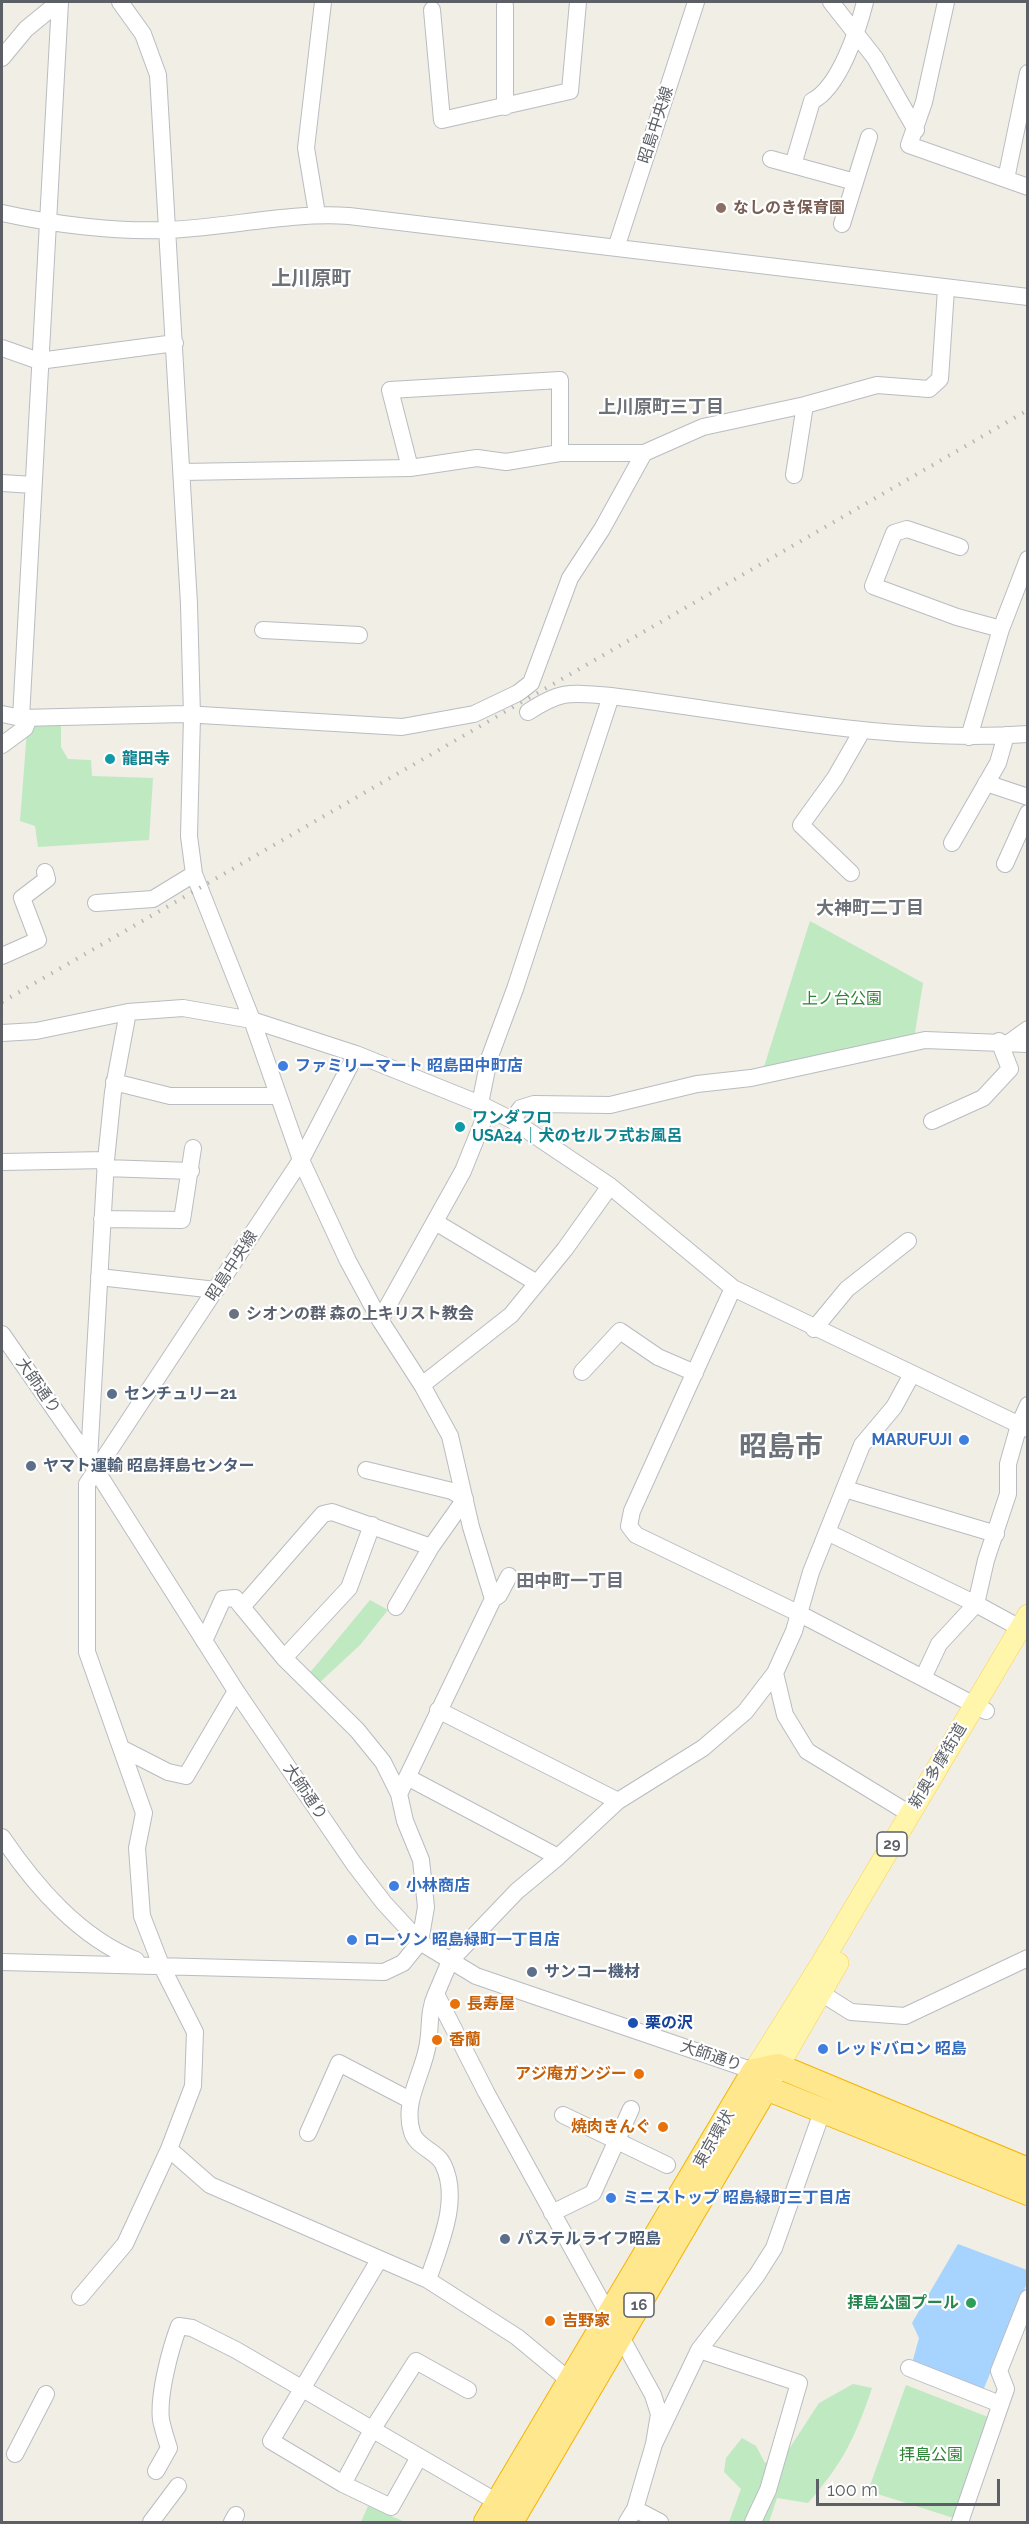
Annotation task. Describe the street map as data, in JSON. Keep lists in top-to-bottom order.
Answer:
{
  "streets": {
    "highway": ["東京環状", "16"],
    "main road": ["新奥多摩街道", "29"],
    "street": ["昭島中央線", "大師通り"]
  },
  "crossings": [
    ["昭島中央線", "大師通り"],
    ["大師通り", "新奥多摩街道"],
    ["大師通り", "東京環状"],
    ["新奥多摩街道", "29"],
    ["新奥多摩街道", "東京環状"]
  ],
  "districts": [
    "上川原町",
    "上川原町三丁目",
    "大神町二丁目",
    "昭島市",
    "田中町一丁目"
  ],
  "parks": ["上ノ台公園", "拝島公園"],
  "places": [
    "なしのき保育園",
    "龍田寺",
    "ファミリーマート 昭島田中町店",
    "ワンダフロ USA24｜犬のセルフ式お風呂",
    "シオンの群 森の上キリスト教会",
    "センチュリー21",
    "MARUFUJI",
    "ヤマト運輸 昭島拝島センター",
    "小林商店",
    "ローソン 昭島緑町一丁目店",
    "サンコー機材",
    "長寿屋",
    "栗の沢",
    "香蘭",
    "レッドバロン 昭島",
    "アジ庵ガンジー",
    "焼肉きんぐ",
    "ミニストップ 昭島緑町三丁目店",
    "パステルライフ昭島",
    "拝島公園プール",
    "吉野家"
  ],
  "scale_bar": "100 m"
}
